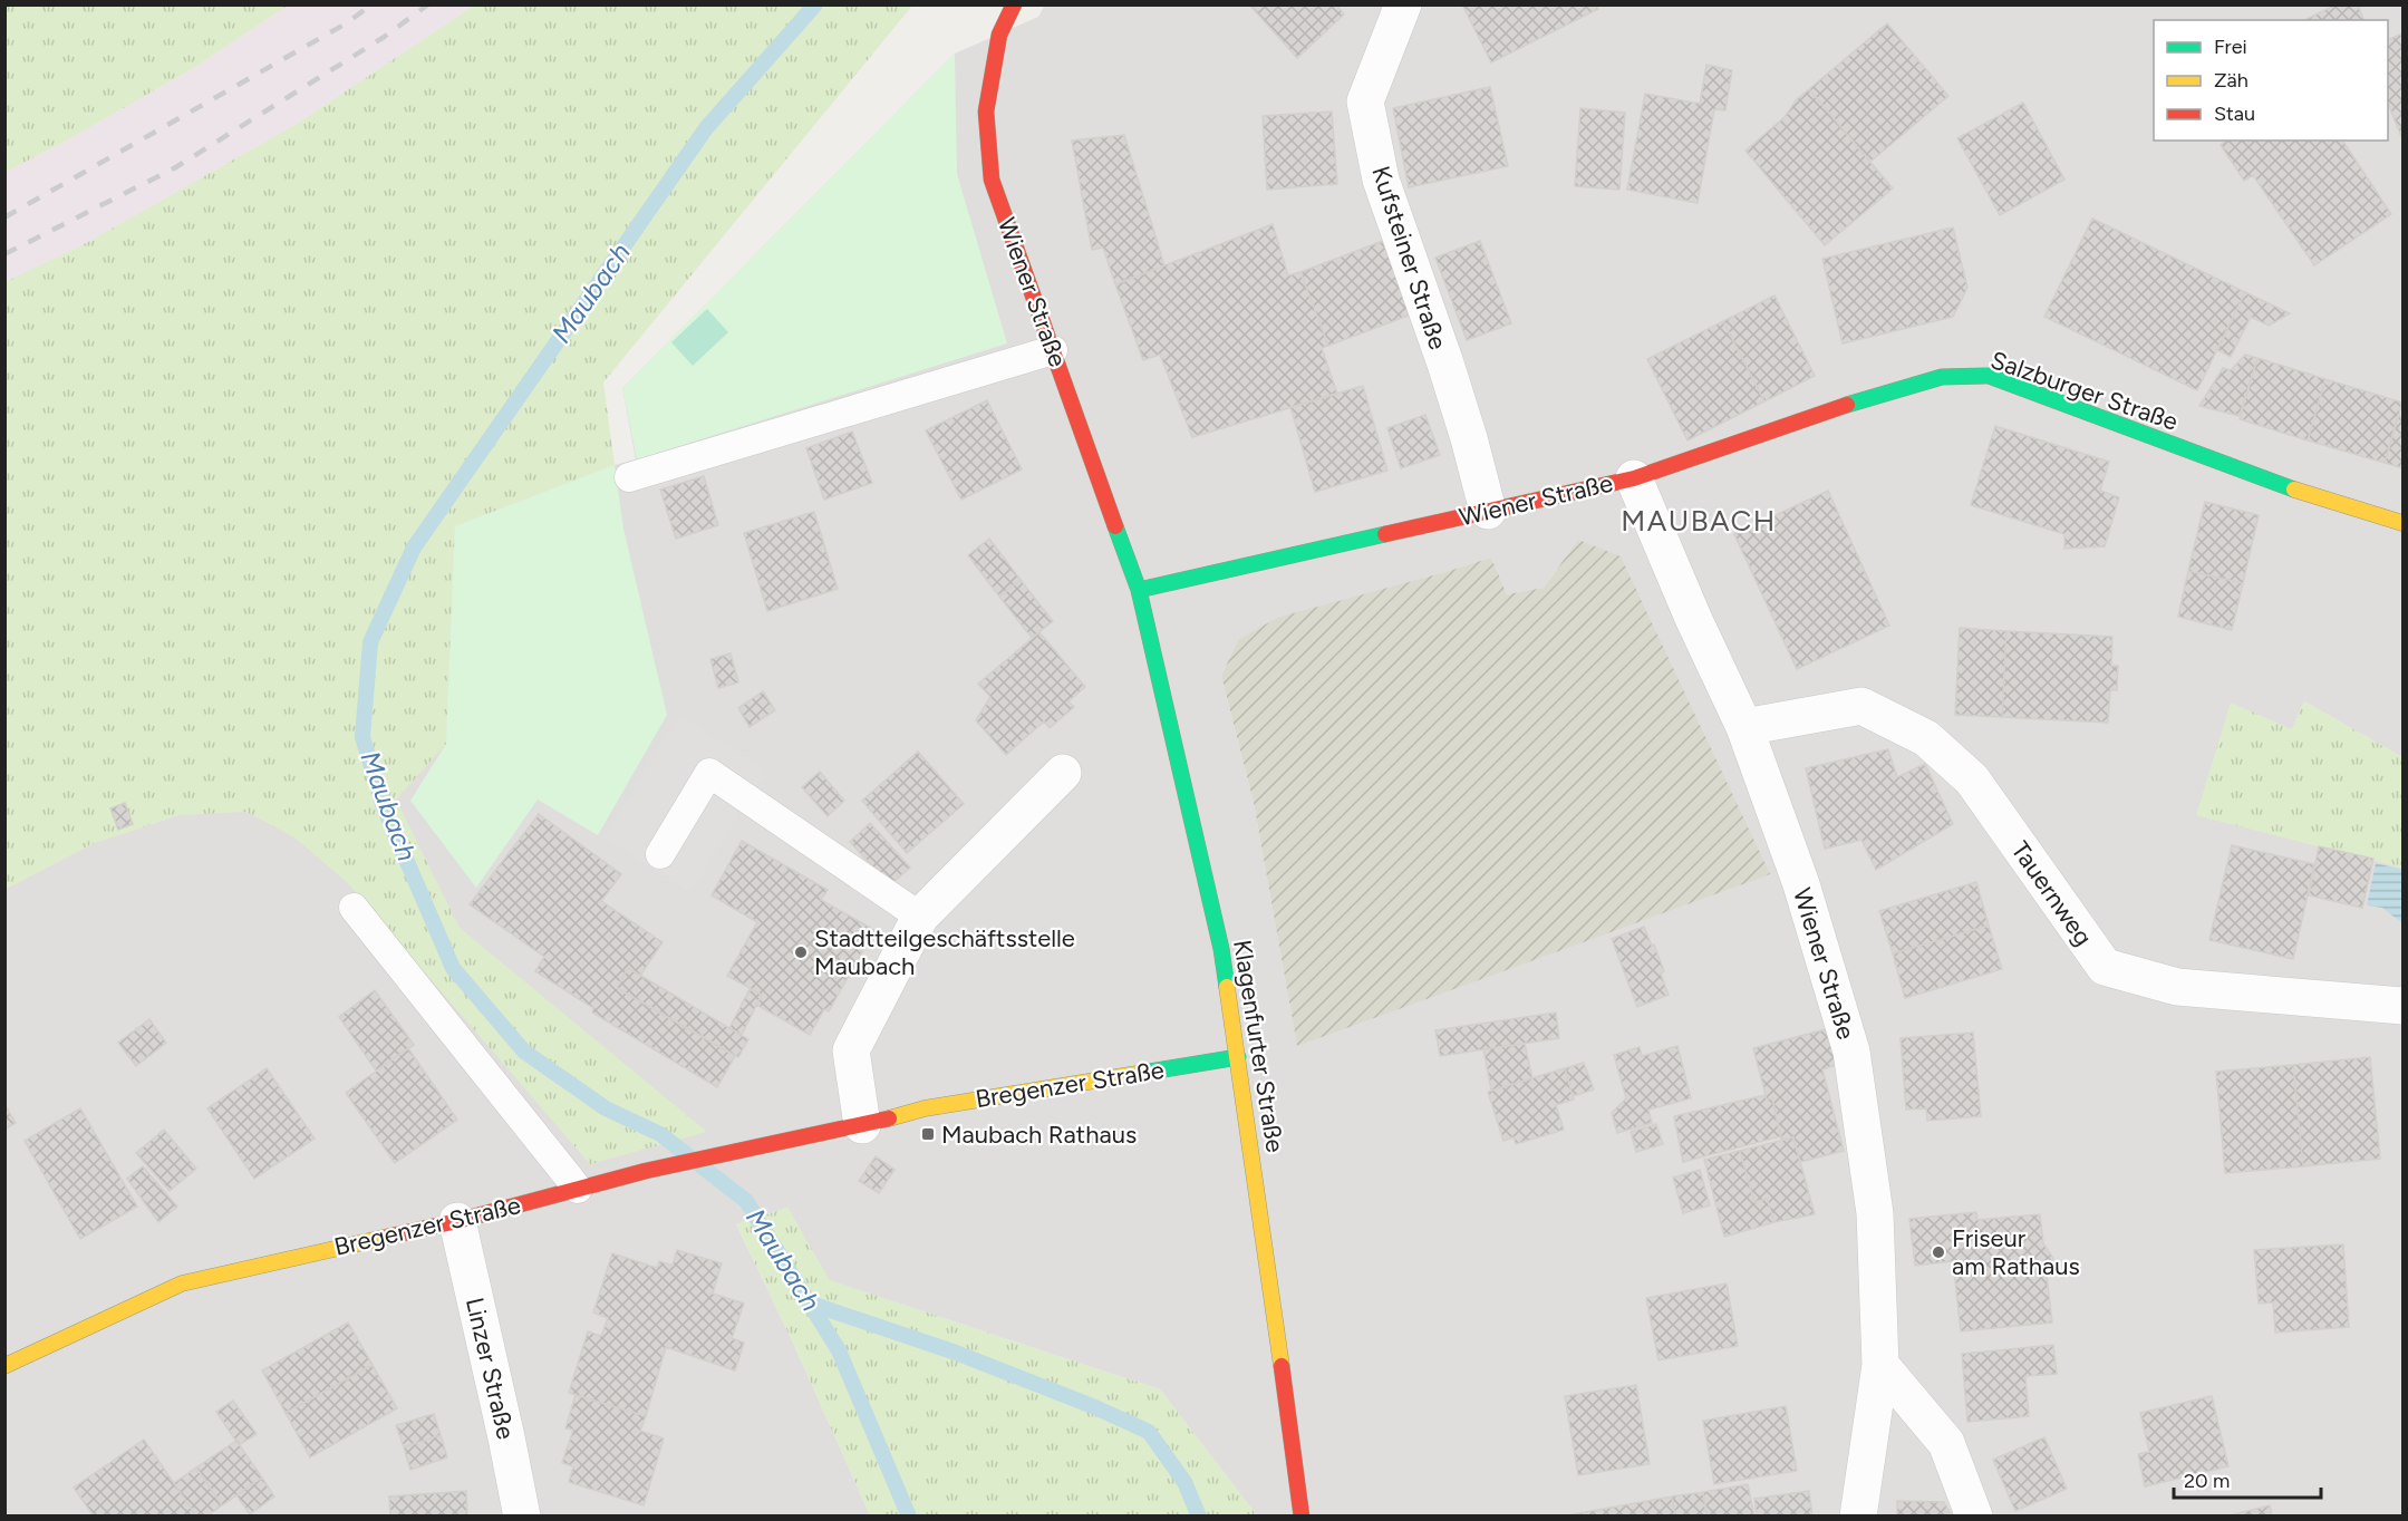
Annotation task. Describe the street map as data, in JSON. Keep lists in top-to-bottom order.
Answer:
{
  "streets": {
    "street": [
      "Kufsteiner Straße",
      "Wiener Straße",
      "Salzburger Straße",
      "Tauernweg",
      "Klagenfurter Straße",
      "Bregenzer Straße",
      "Linzer Straße"
    ]
  },
  "crossings": [
    ["Kufsteiner Straße", "Wiener Straße"],
    ["Wiener Straße", "Salzburger Straße"],
    ["Wiener Straße", "Tauernweg"],
    ["Wiener Straße", "Klagenfurter Straße"],
    ["Klagenfurter Straße", "Bregenzer Straße"],
    ["Bregenzer Straße", "Linzer Straße"]
  ],
  "districts": ["MAUBACH"],
  "water": ["Maubach"],
  "places": {
    "other": ["Stadtteilgeschäftsstelle Maubach", "Friseur am Rathaus"],
    "transit": ["Maubach Rathaus"]
  },
  "legend": ["Frei", "Zäh", "Stau"],
  "scale_bar": "20 m"
}
